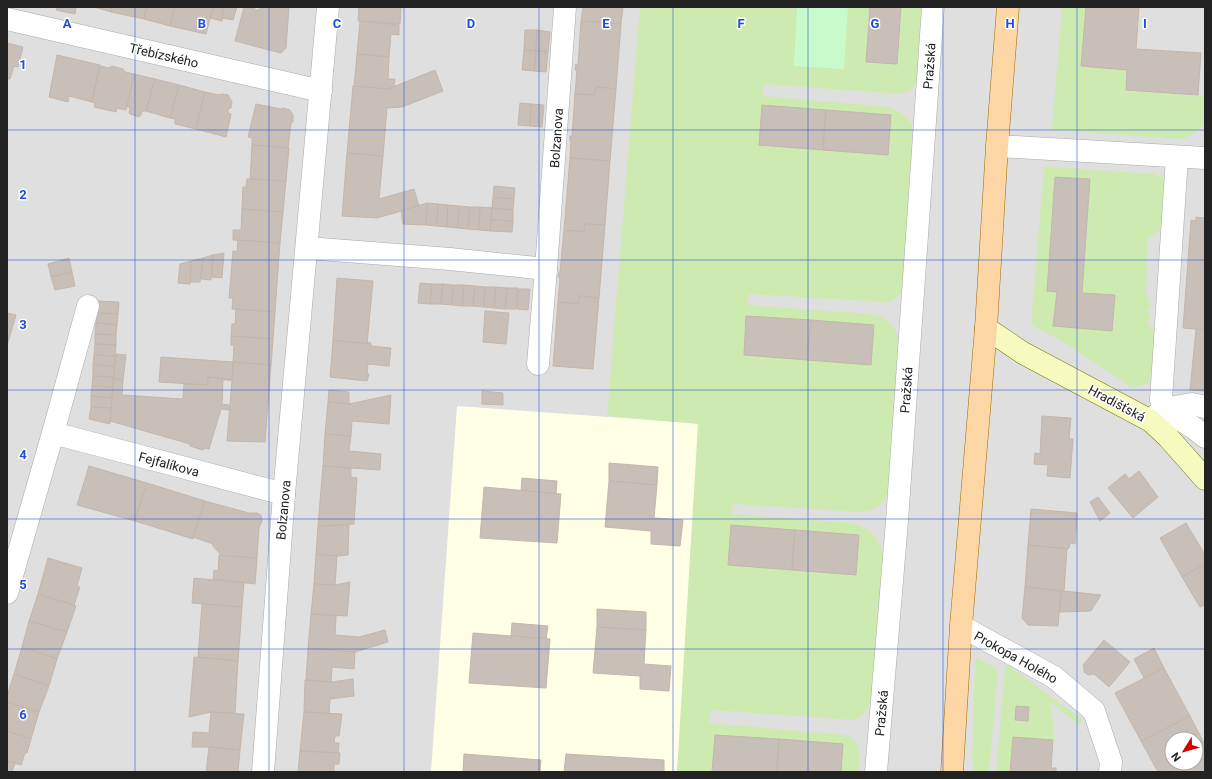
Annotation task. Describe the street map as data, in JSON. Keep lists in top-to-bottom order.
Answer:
{
  "streets": {
    "street": [
      "Třebízského",
      "Pražská",
      "Bolzanova",
      "Hradišťská",
      "Fejfalíkova",
      "Prokopa Holého"
    ]
  },
  "crossings": [
    ["Třebízského", "Bolzanova"],
    ["Bolzanova", "Fejfalíkova"]
  ],
  "north": "bottom left",
  "grid": {
    "columns": [
      "A",
      "B",
      "C",
      "D",
      "E",
      "F",
      "G",
      "H",
      "I"
    ],
    "rows": [
      "1",
      "2",
      "3",
      "4",
      "5",
      "6"
    ]
  }
}
